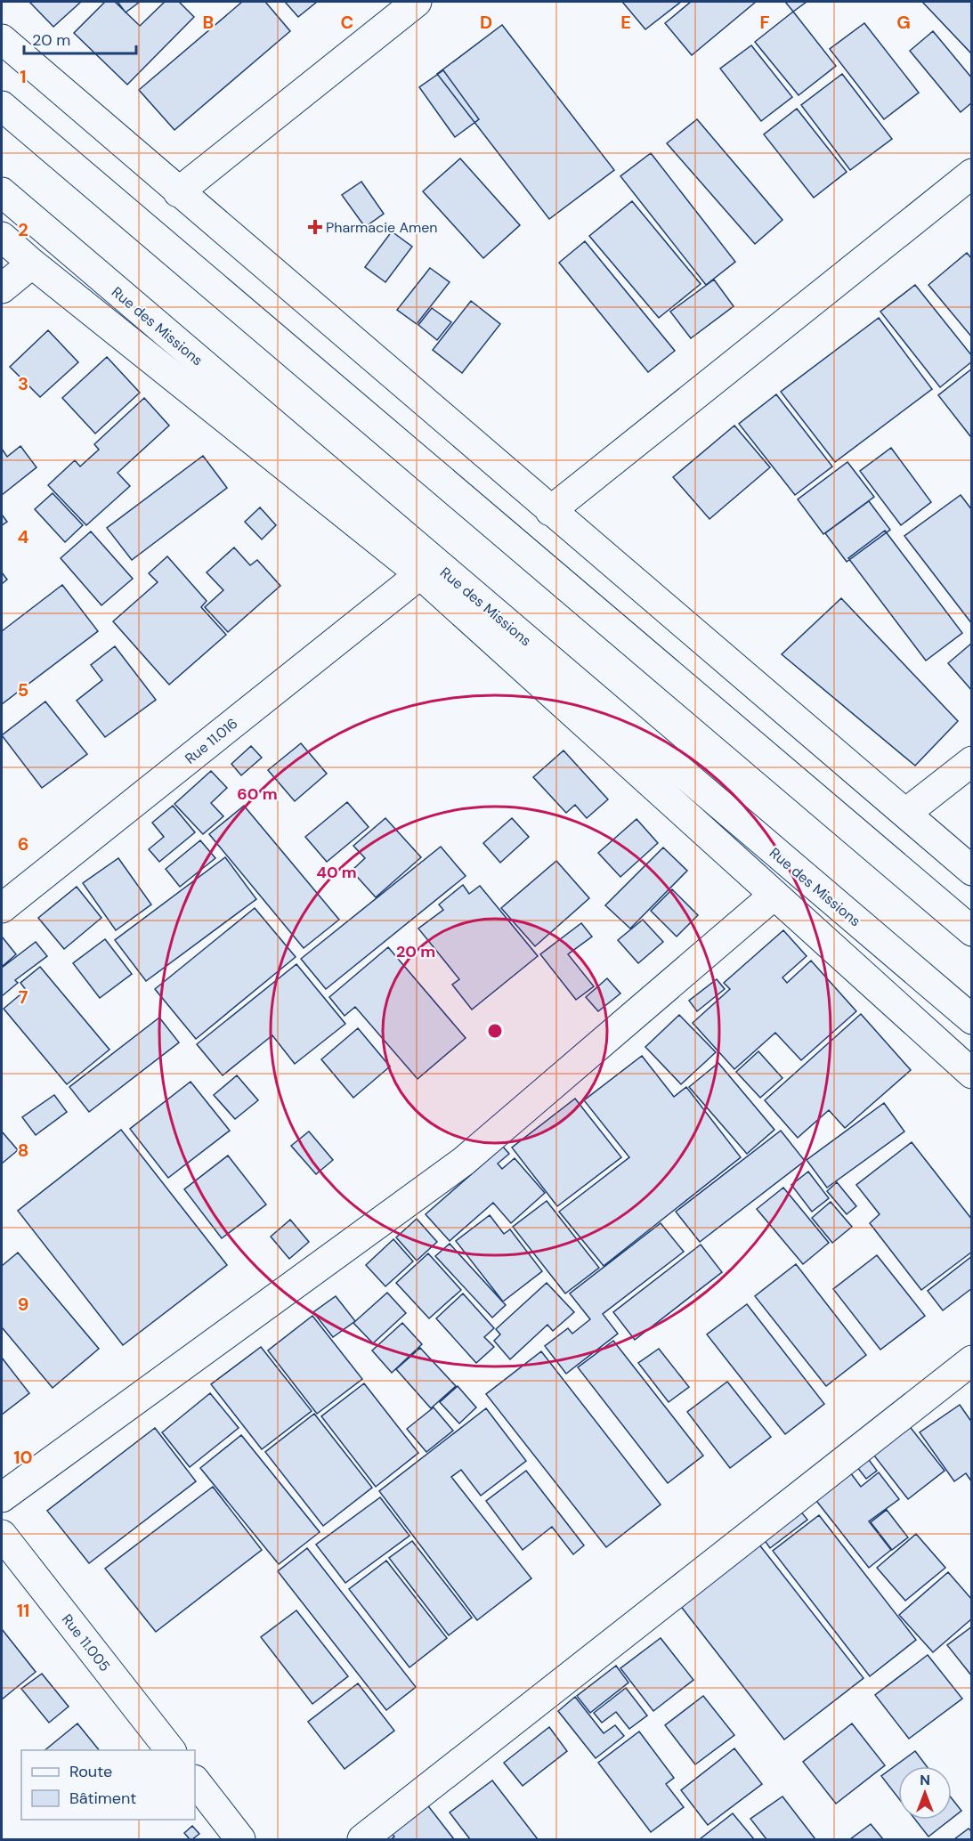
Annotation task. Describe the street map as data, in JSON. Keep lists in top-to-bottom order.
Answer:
{
  "streets": {
    "main road": ["Rue des Missions", "Rue 11.016", "Rue 11.005"]
  },
  "places": {
    "health": ["Pharmacie Amen"]
  },
  "legend": ["Route", "Bâtiment"],
  "scale_bar": "20 m",
  "north": "top",
  "grid": {
    "columns": [
      "B",
      "C",
      "D",
      "E",
      "F",
      "G"
    ],
    "rows": [
      "1",
      "2",
      "3",
      "4",
      "5",
      "6",
      "7",
      "8",
      "9",
      "10",
      "11"
    ]
  },
  "rings": ["60 m", "40 m", "20 m"]
}
